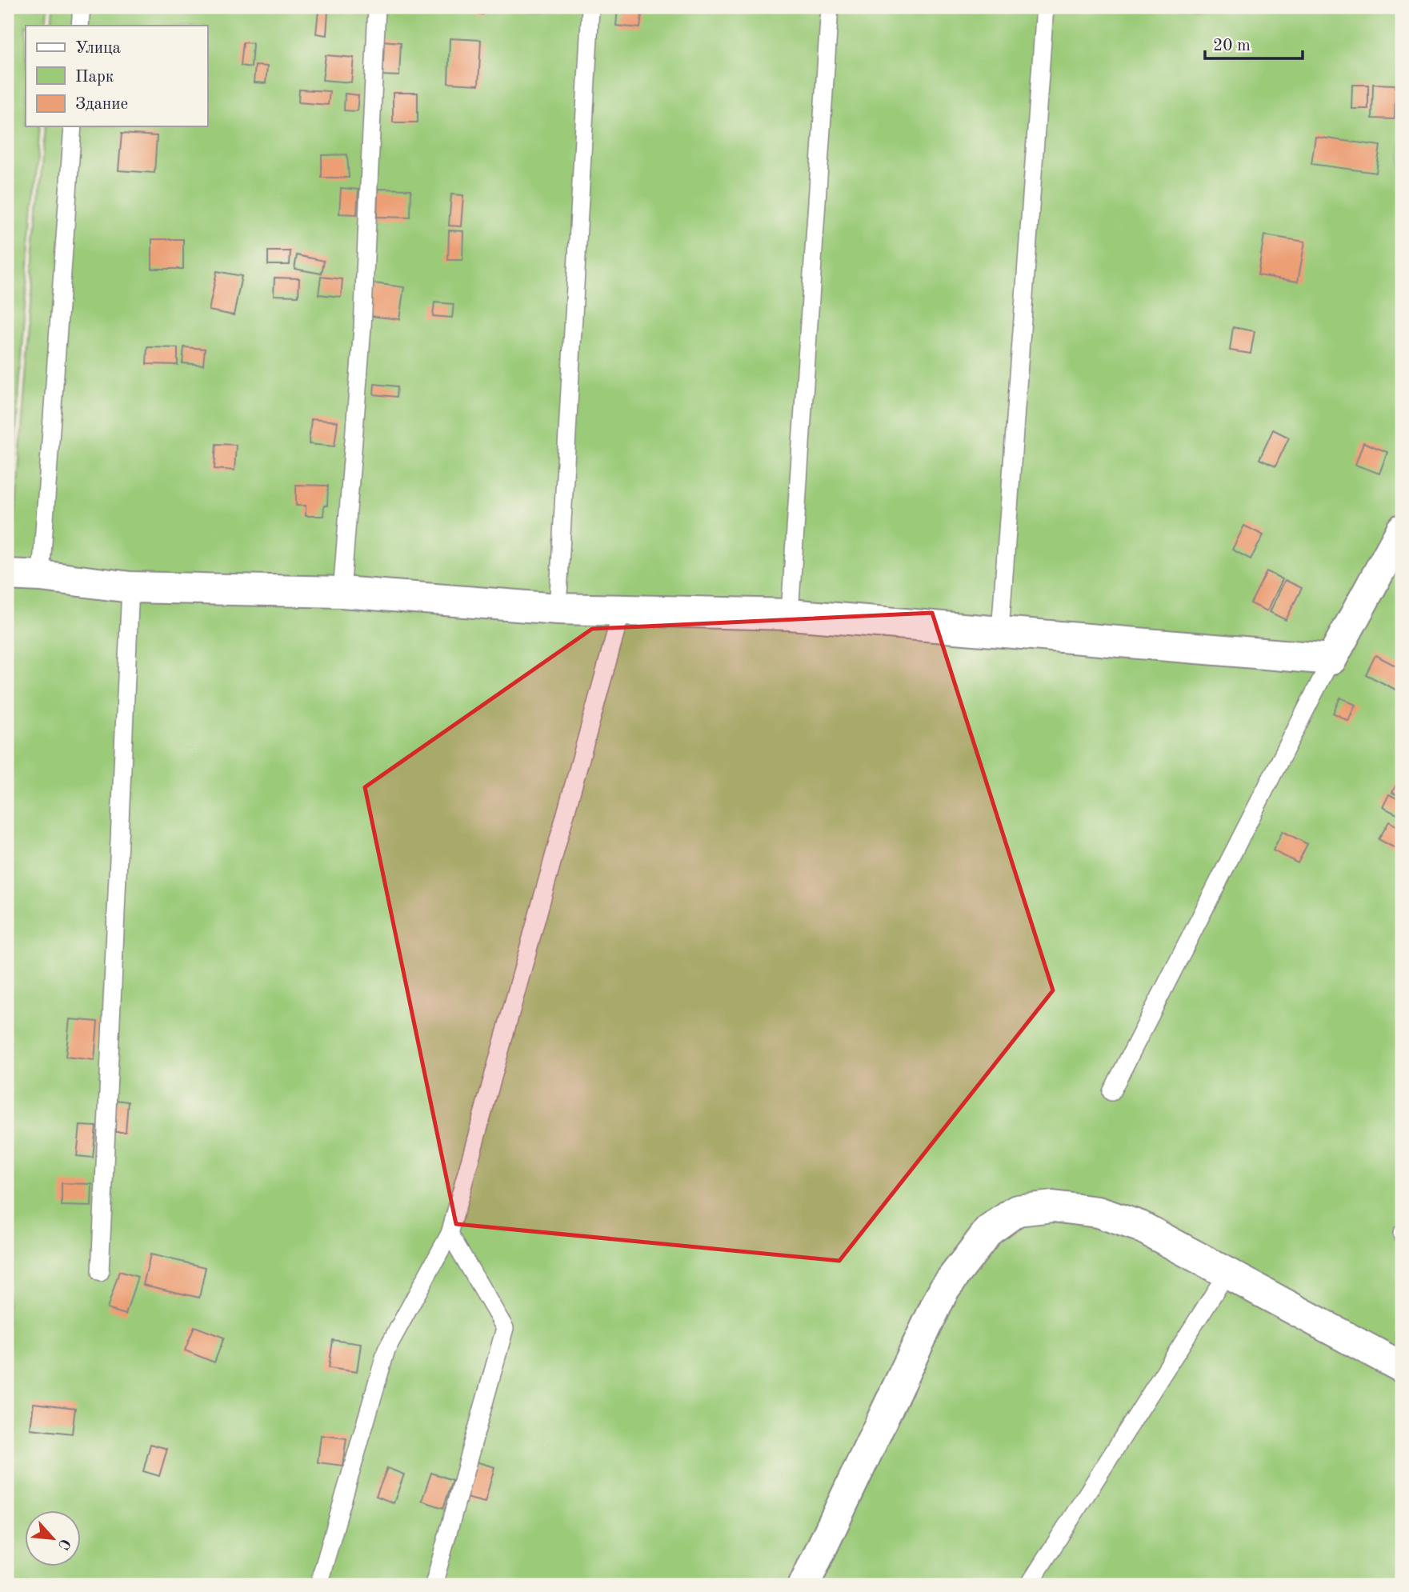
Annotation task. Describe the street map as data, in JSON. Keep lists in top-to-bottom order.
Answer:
{
  "legend": ["Улица", "Парк", "Здание"],
  "scale_bar": "20 m",
  "north": "bottom right"
}
